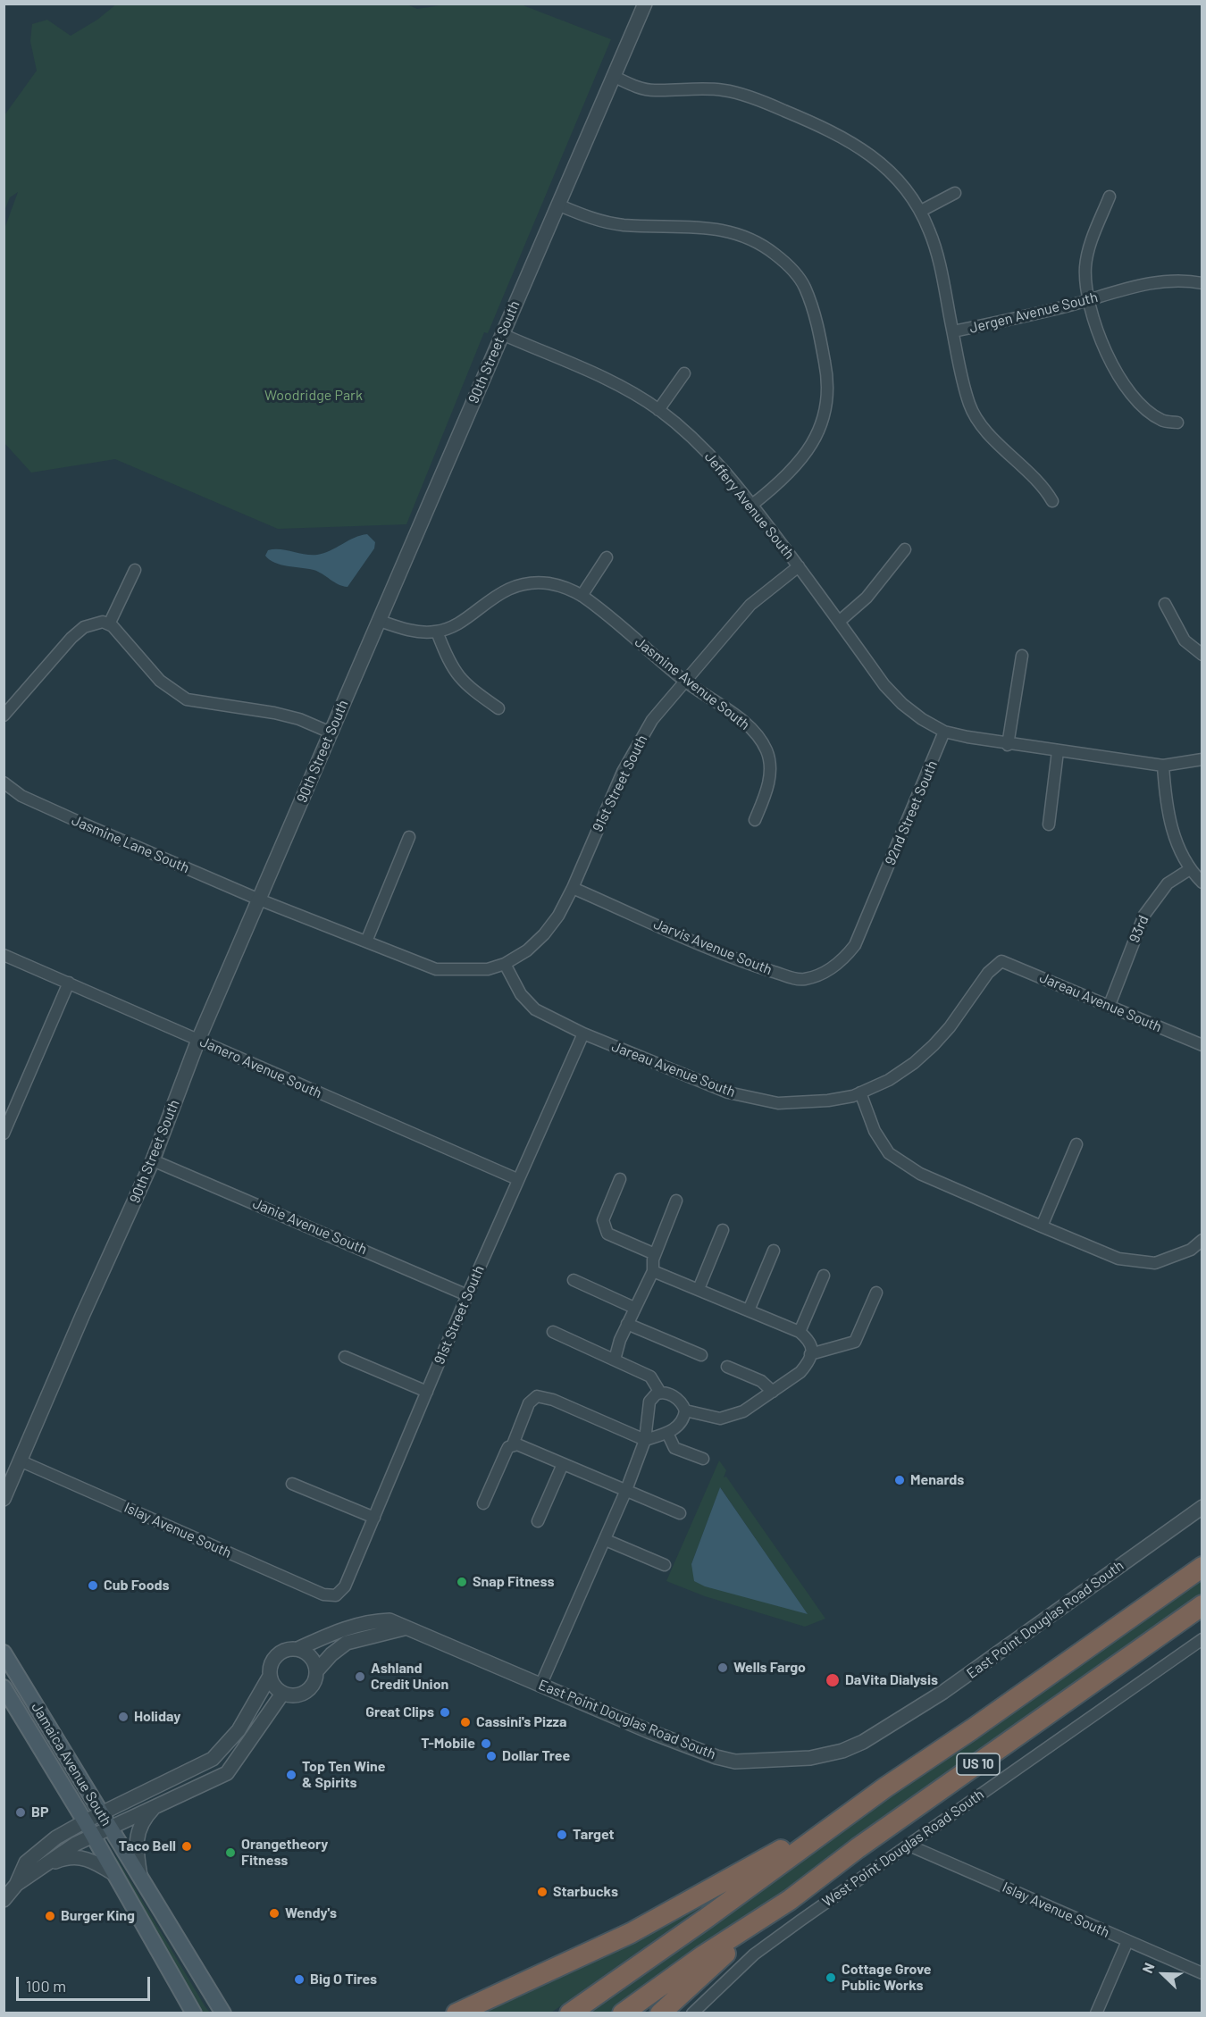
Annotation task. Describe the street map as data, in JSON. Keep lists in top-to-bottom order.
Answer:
{
  "streets": {
    "highway": ["US 10"],
    "main road": ["Jamaica Avenue South"],
    "street": [
      "Jergen Avenue South",
      "90th Street South",
      "Jeffery Avenue South",
      "Jasmine Avenue South",
      "91st Street South",
      "92nd Street South",
      "Jasmine Lane South",
      "93rd",
      "Jarvis Avenue South",
      "Jareau Avenue South",
      "Janero Avenue South",
      "Janie Avenue South",
      "Islay Avenue South",
      "East Point Douglas Road South",
      "West Point Douglas Road South"
    ]
  },
  "crossings": [
    ["Jergen Avenue South", "90th Street South"],
    ["90th Street South", "Jeffery Avenue South"],
    ["90th Street South", "Jasmine Avenue South"],
    ["90th Street South", "Jasmine Lane South"],
    ["90th Street South", "Janero Avenue South"],
    ["90th Street South", "Janie Avenue South"],
    ["90th Street South", "Islay Avenue South"],
    ["Jeffery Avenue South", "91st Street South"],
    ["Jeffery Avenue South", "92nd Street South"],
    ["Jasmine Avenue South", "91st Street South"],
    ["91st Street South", "Jarvis Avenue South"],
    ["91st Street South", "Jareau Avenue South"],
    ["91st Street South", "Janero Avenue South"],
    ["91st Street South", "Janie Avenue South"],
    ["91st Street South", "Islay Avenue South"],
    ["92nd Street South", "Jarvis Avenue South"],
    ["93rd", "Jareau Avenue South"],
    ["Islay Avenue South", "West Point Douglas Road South"]
  ],
  "parks": ["Woodridge Park"],
  "places": [
    "Menards",
    "Snap Fitness",
    "Cub Foods",
    "Wells Fargo",
    "Ashland Credit Union",
    "DaVita Dialysis",
    "Great Clips",
    "Holiday",
    "Cassini's Pizza",
    "T-Mobile",
    "Dollar Tree",
    "Top Ten Wine & Spirits",
    "BP",
    "Target",
    "Taco Bell",
    "Orangetheory Fitness",
    "Starbucks",
    "Wendy's",
    "Burger King",
    "Cottage Grove Public Works",
    "Big O Tires"
  ],
  "scale_bar": "100 m",
  "north": "top left"
}
